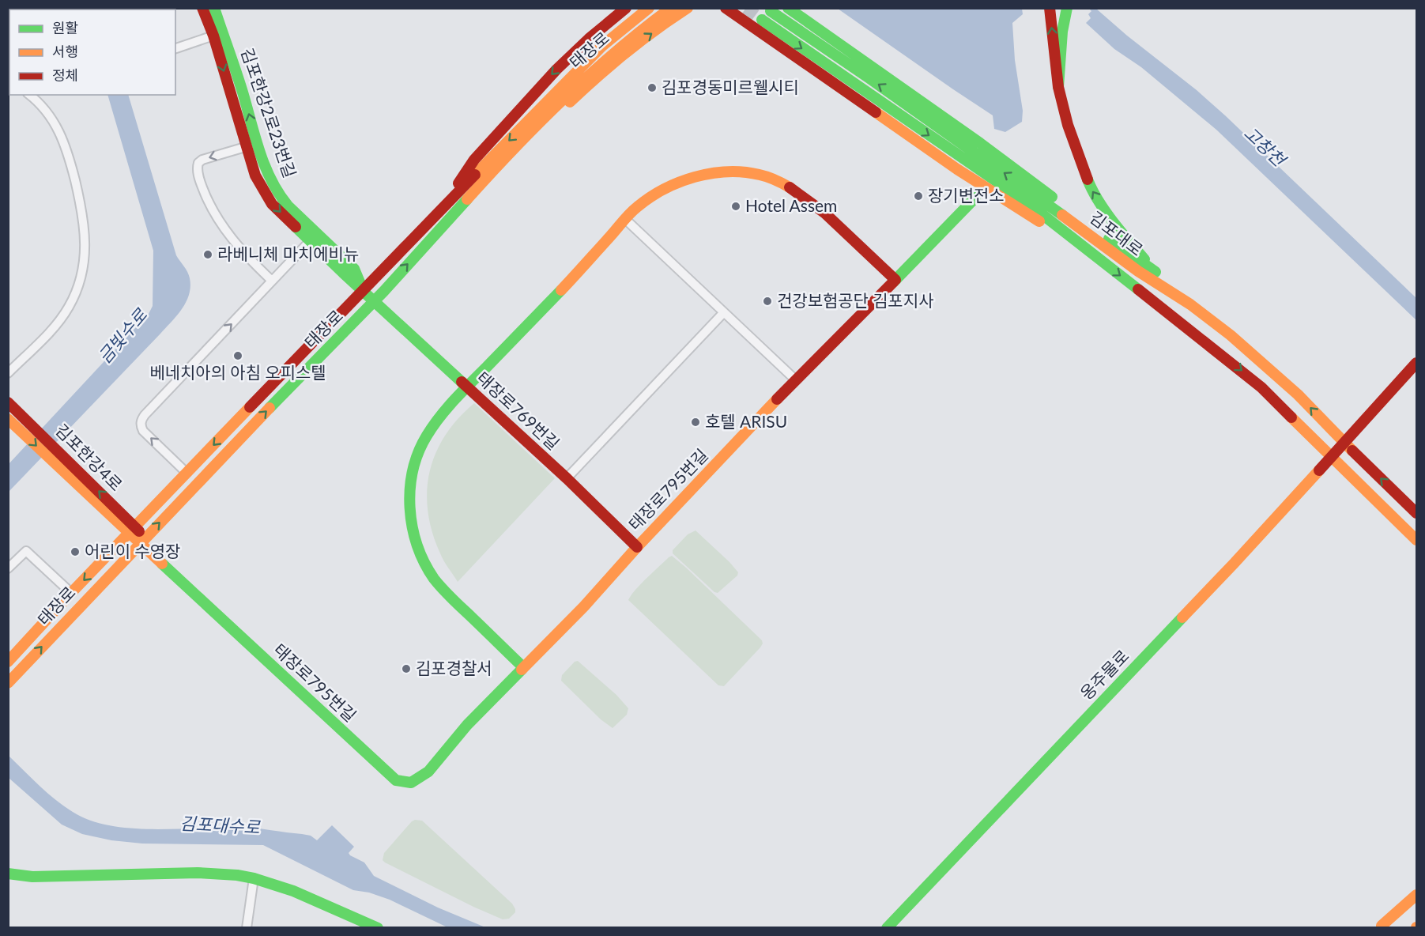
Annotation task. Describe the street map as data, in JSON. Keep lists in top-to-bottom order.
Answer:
{
  "streets": {
    "main road": [
      "태장로",
      "김포한강2로23번길",
      "김포대로",
      "태장로769번길",
      "김포한강4로",
      "태장로795번길",
      "옹주물로"
    ]
  },
  "crossings": [
    ["태장로", "김포한강2로23번길"],
    ["태장로", "태장로769번길"],
    ["태장로", "김포한강4로"],
    ["태장로", "태장로795번길"],
    ["김포한강2로23번길", "태장로769번길"],
    ["김포대로", "옹주물로"],
    ["태장로769번길", "태장로795번길"],
    ["김포한강4로", "태장로795번길"]
  ],
  "water": ["고창천", "금빛수로", "김포대수로"],
  "places": [
    "김포경동미르웰시티",
    "장기변전소",
    "Hotel Assem",
    "라베니체 마치에비뉴",
    "건강보험공단 김포지사",
    "베네치아의 아침 오피스텔",
    "호텔 ARISU",
    "어린이 수영장",
    "김포경찰서"
  ],
  "legend": ["원활", "서행", "정체"]
}
